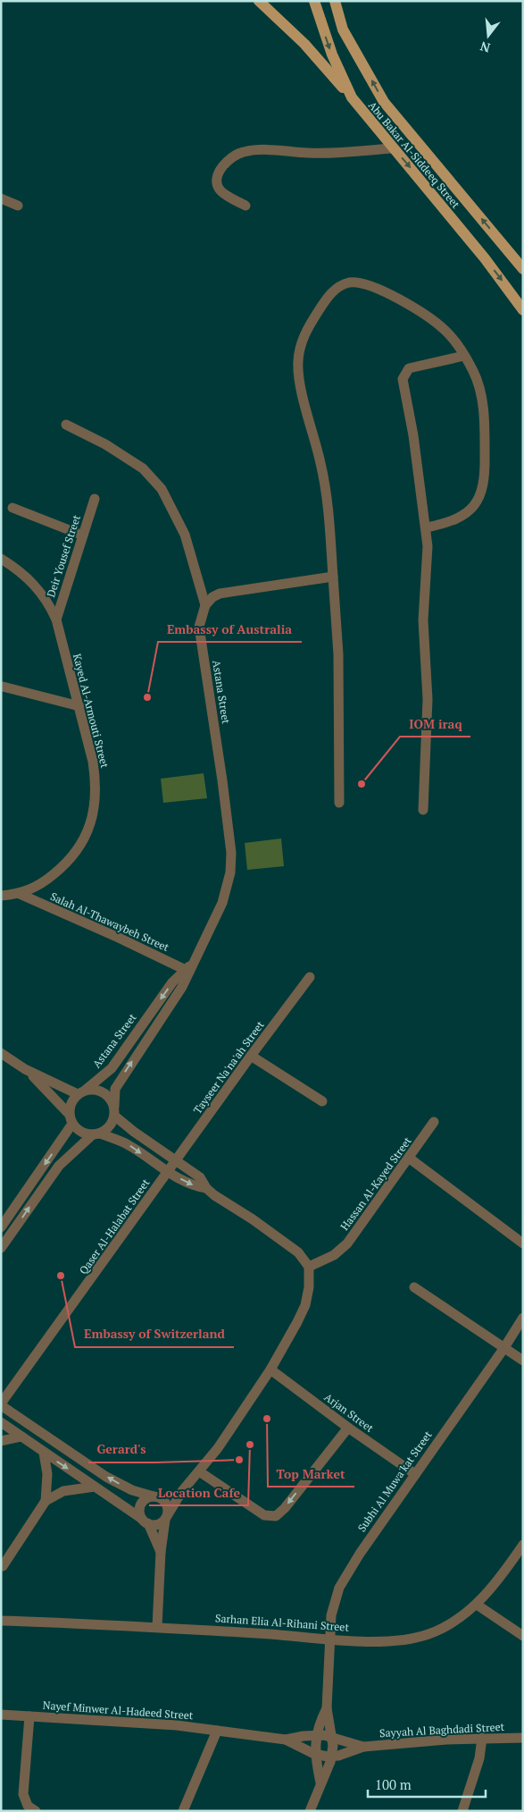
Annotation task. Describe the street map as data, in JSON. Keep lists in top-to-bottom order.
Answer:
{
  "streets": {
    "main road": ["Abu Bakar Al-Siddeeq Street"],
    "street": [
      "Deir Yousef Street",
      "Astana Street",
      "Kayed Al-Armouti Street",
      "Salah Al-Thawaybeh Street",
      "Tayseer Na'na'ah Street",
      "Hassan Al-Kayed Street",
      "Qaser Al-Halabat Street",
      "Arjan Street",
      "Subhi Al Muwa'kat Street",
      "Sarhan Elia Al-Rihani Street",
      "Nayef Minwer Al-Hadeed Street",
      "Sayyah Al Baghdadi Street"
    ]
  },
  "crossings": [
    ["Deir Yousef Street", "Kayed Al-Armouti Street"],
    ["Astana Street", "Salah Al-Thawaybeh Street"],
    ["Kayed Al-Armouti Street", "Salah Al-Thawaybeh Street"],
    ["Tayseer Na'na'ah Street", "Qaser Al-Halabat Street"],
    ["Arjan Street", "Subhi Al Muwa'kat Street"],
    ["Subhi Al Muwa'kat Street", "Sarhan Elia Al-Rihani Street"],
    ["Nayef Minwer Al-Hadeed Street", "Sayyah Al Baghdadi Street"]
  ],
  "places": [
    "Embassy of Australia",
    "IOM iraq",
    "Embassy of Switzerland",
    "Top Market",
    "Location Cafe",
    "Gerard's"
  ],
  "scale_bar": "100 m",
  "north": "bottom"
}
